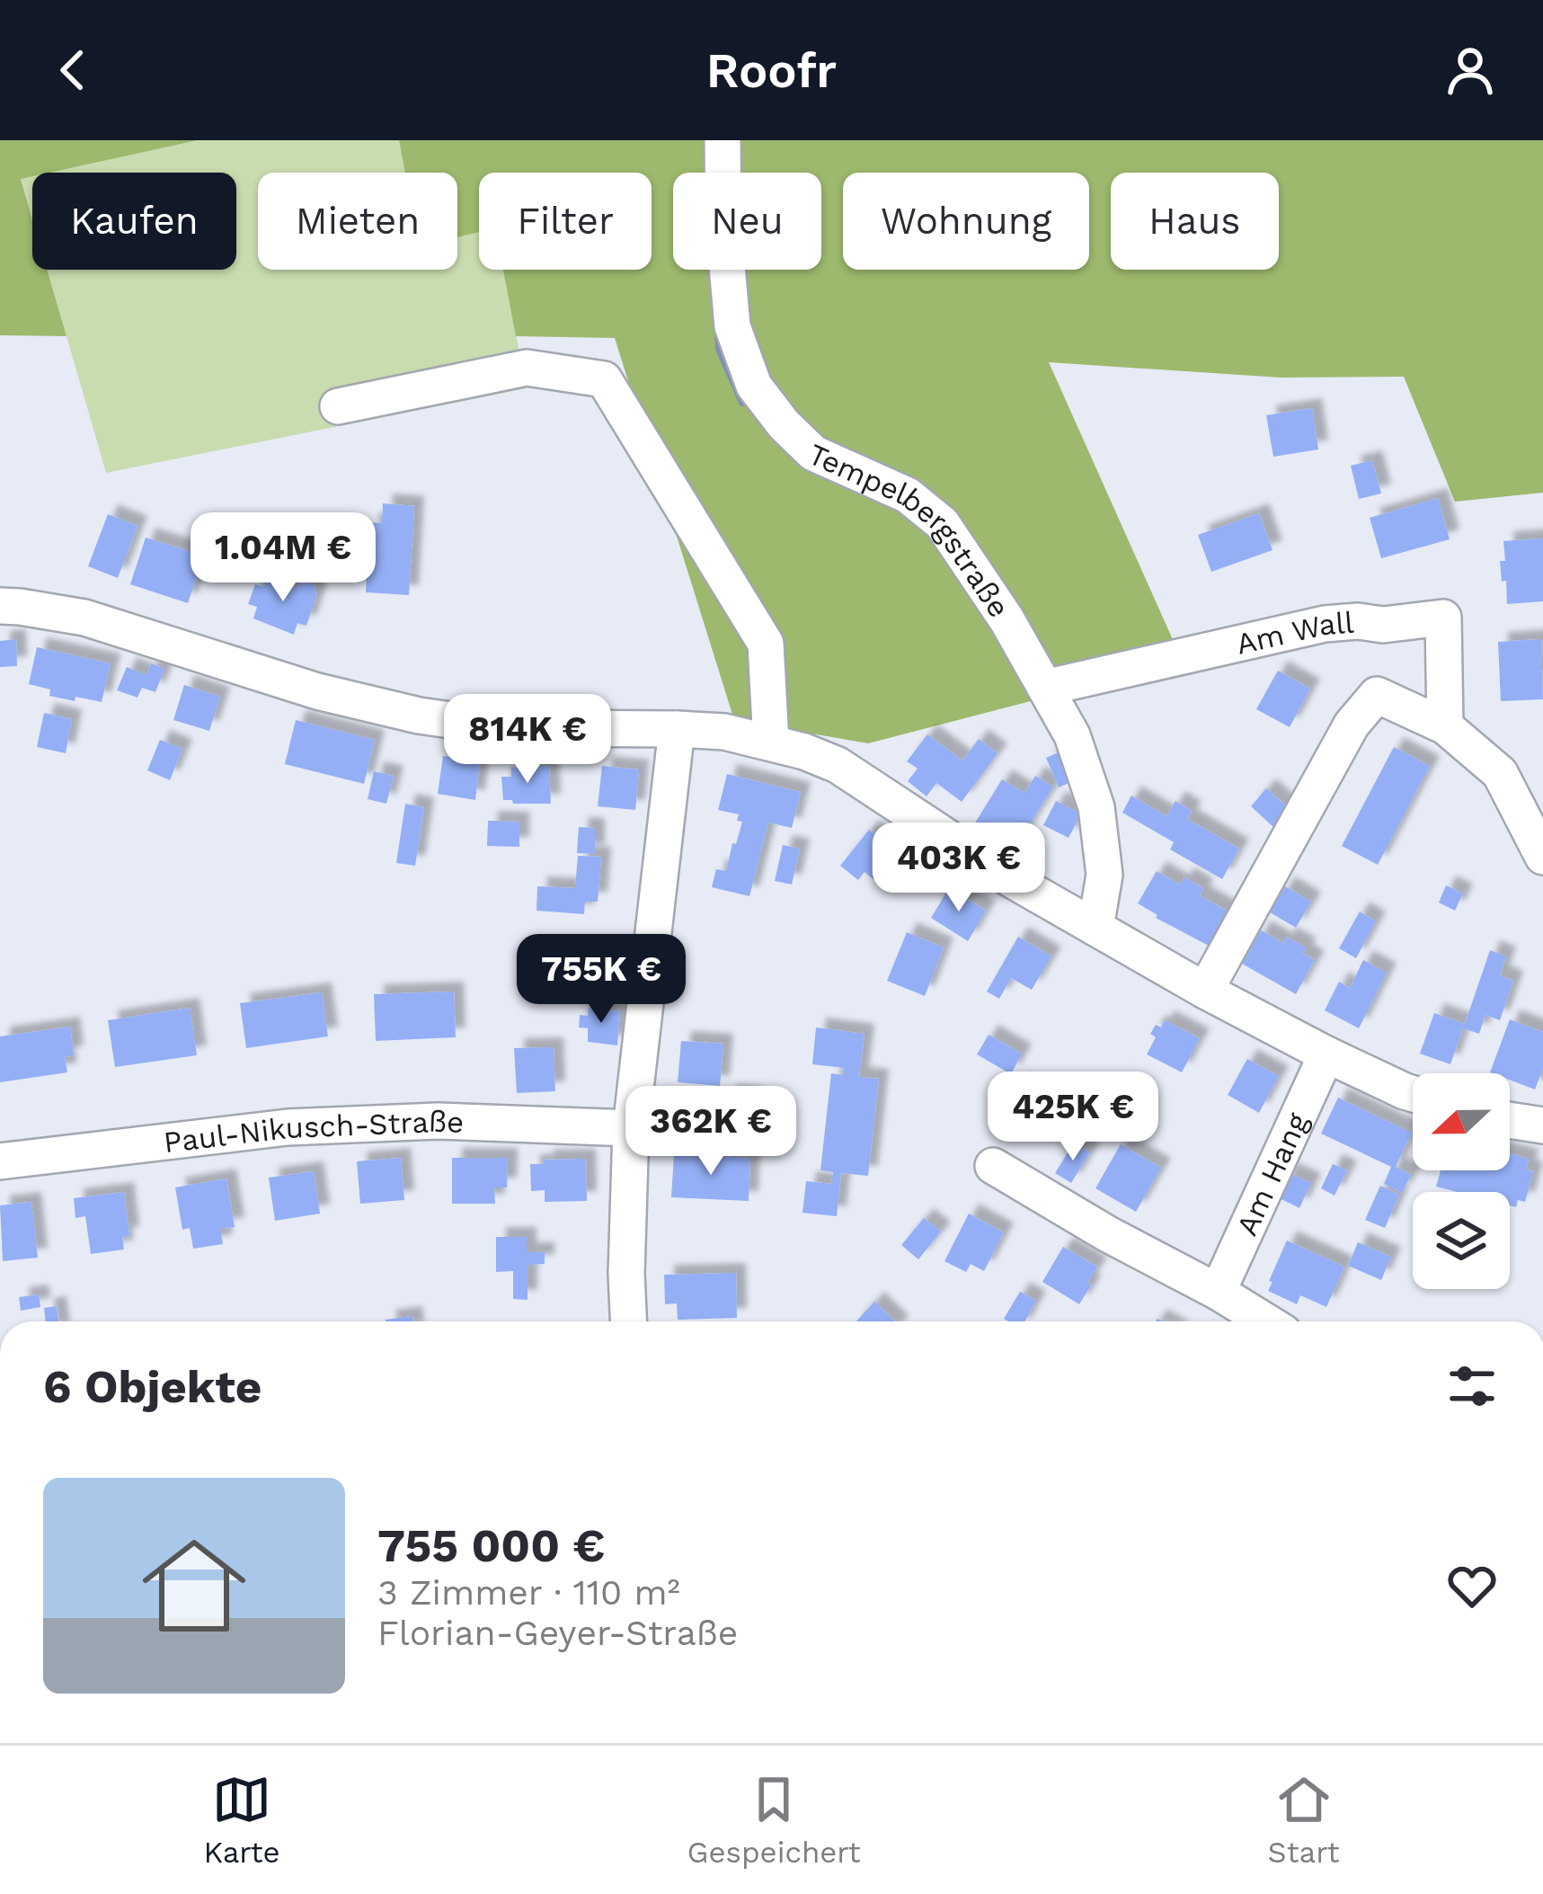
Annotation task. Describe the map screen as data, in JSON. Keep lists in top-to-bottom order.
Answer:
{
  "streets": {
    "street": [
      "Tempelbergstraße",
      "Am Wall",
      "Paul-Nikusch-Straße",
      "Am Hang"
    ]
  },
  "crossings": [
    ["Tempelbergstraße", "Am Wall"]
  ],
  "north": "left",
  "page": {
    "header": "Roofr",
    "chip": [
      "Kaufen",
      "Mieten",
      "Filter",
      "Neu",
      "Wohnung",
      "Haus"
    ],
    "price": [
      "1.04M €",
      "814K €",
      "403K €",
      "755K €",
      "425K €",
      "362K €"
    ],
    "heading": "6 Objekte",
    "list": [
      {
        "name": "755 000 €",
        "note": "3 Zimmer · 110 m² · Florian-Geyer-Straße"
      }
    ],
    "tabs": ["Karte", "Gespeichert", "Start"]
  }
}
